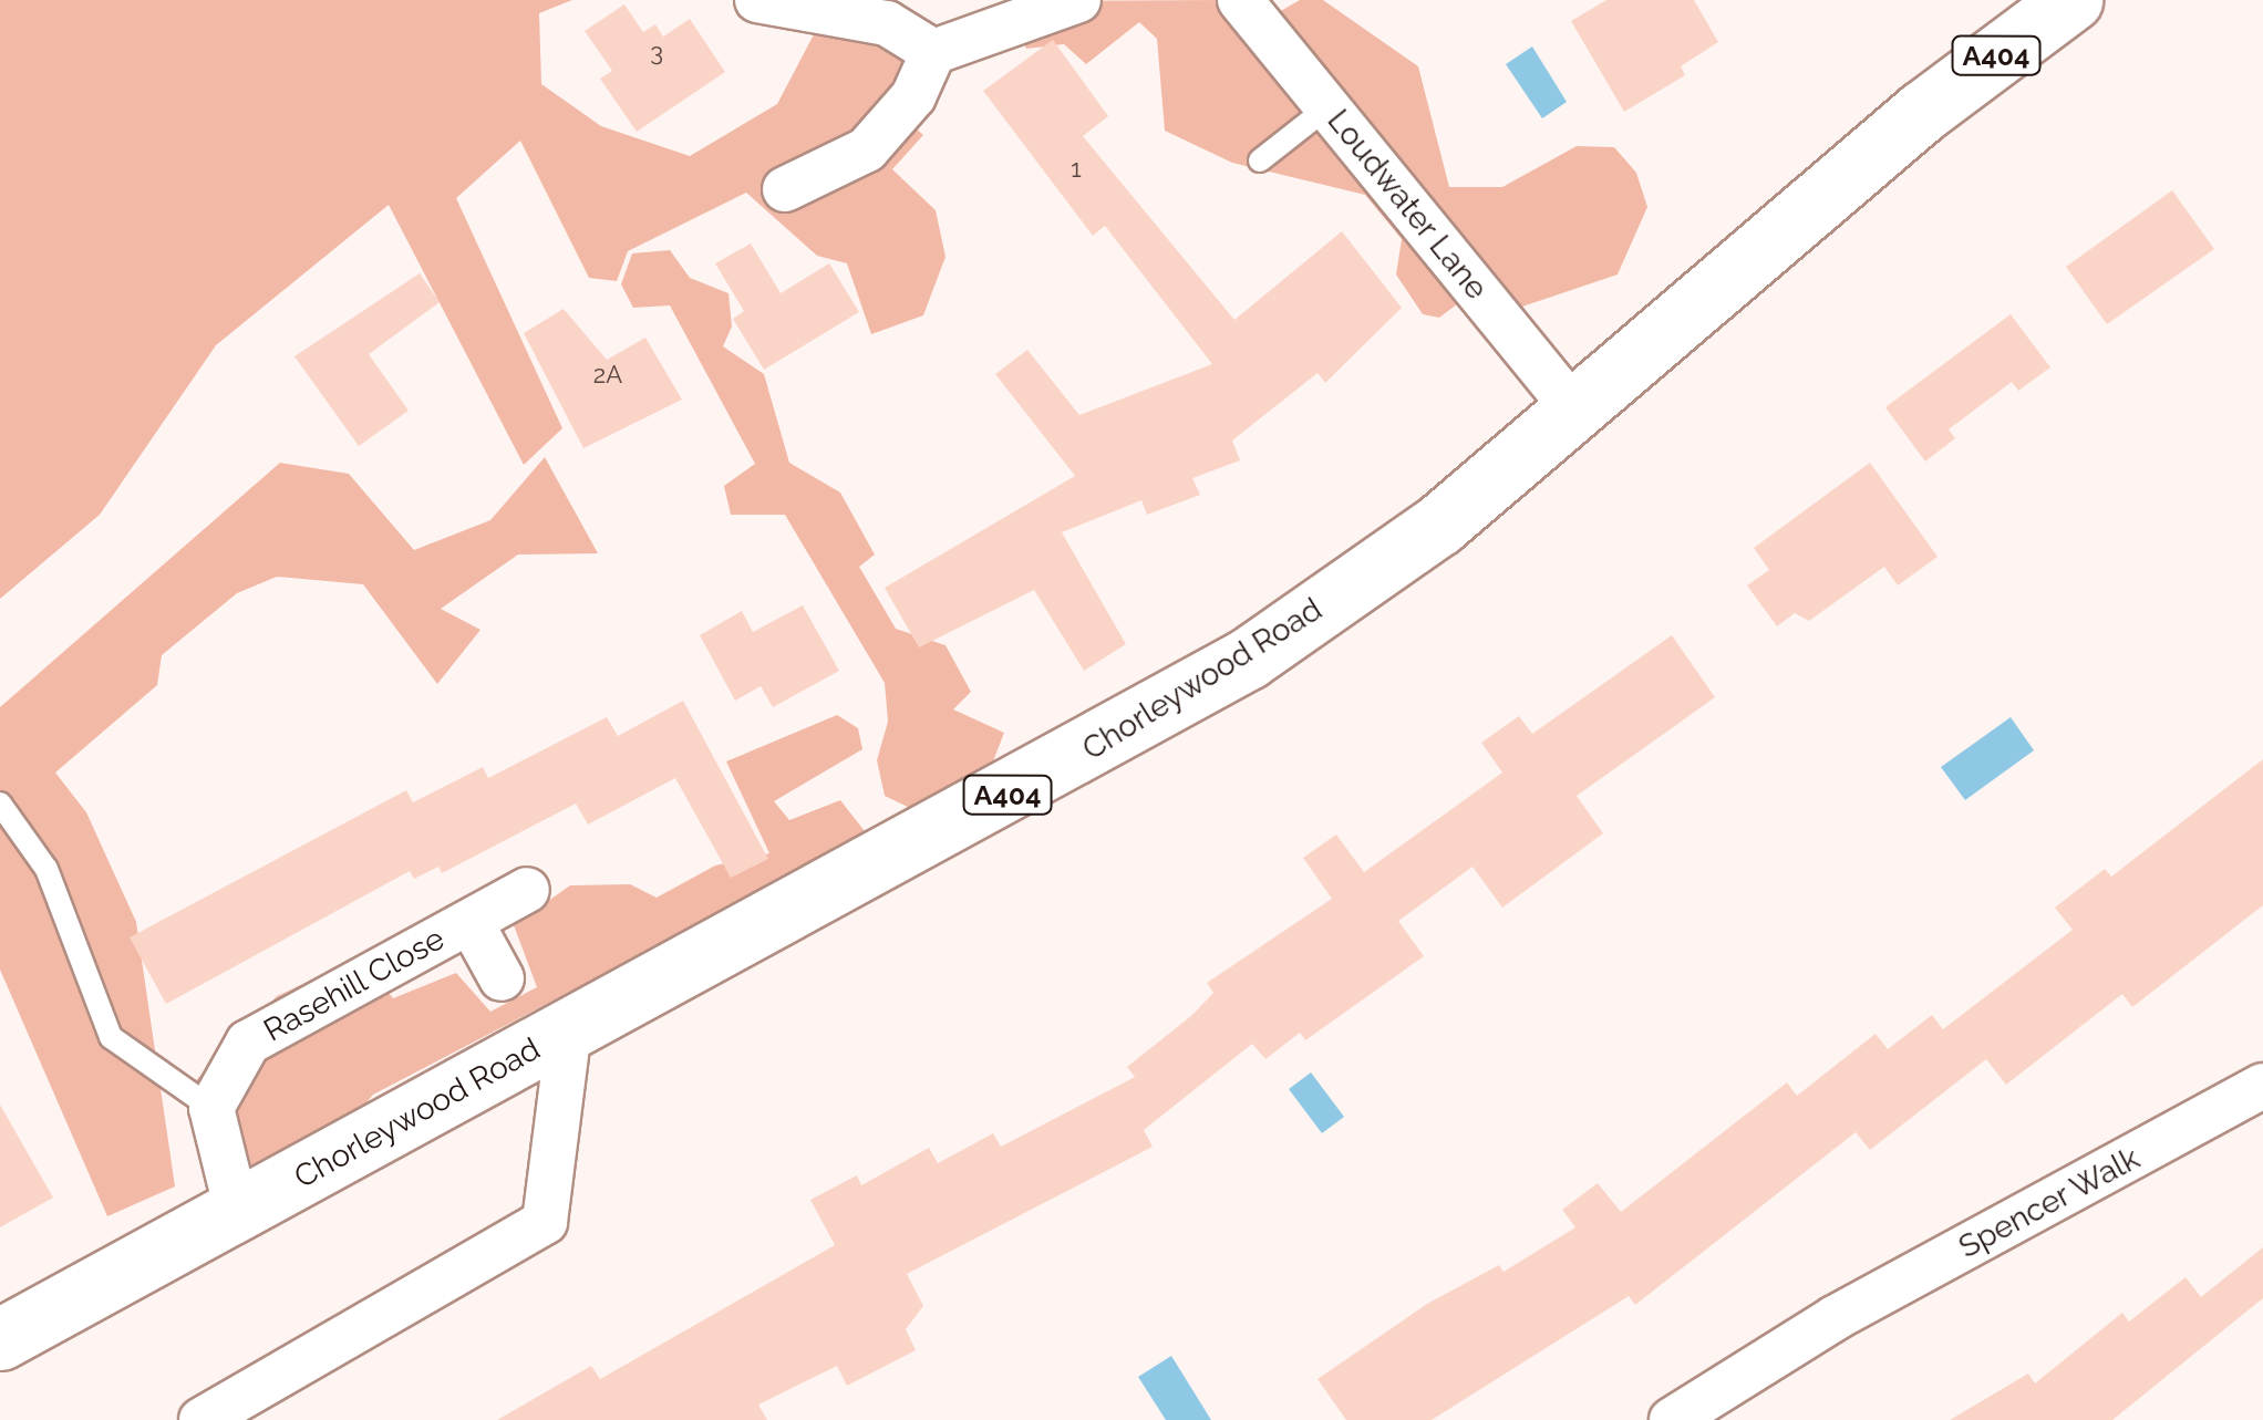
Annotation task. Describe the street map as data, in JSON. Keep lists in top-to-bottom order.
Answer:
{
  "streets": {
    "main road": ["A404", "Chorleywood Road"],
    "street": ["Loudwater Lane", "Rasehill Close", "Spencer Walk"]
  },
  "crossings": [
    ["Loudwater Lane", "Chorleywood Road"]
  ],
  "house_numbers": ["3", "1", "2A"]
}
